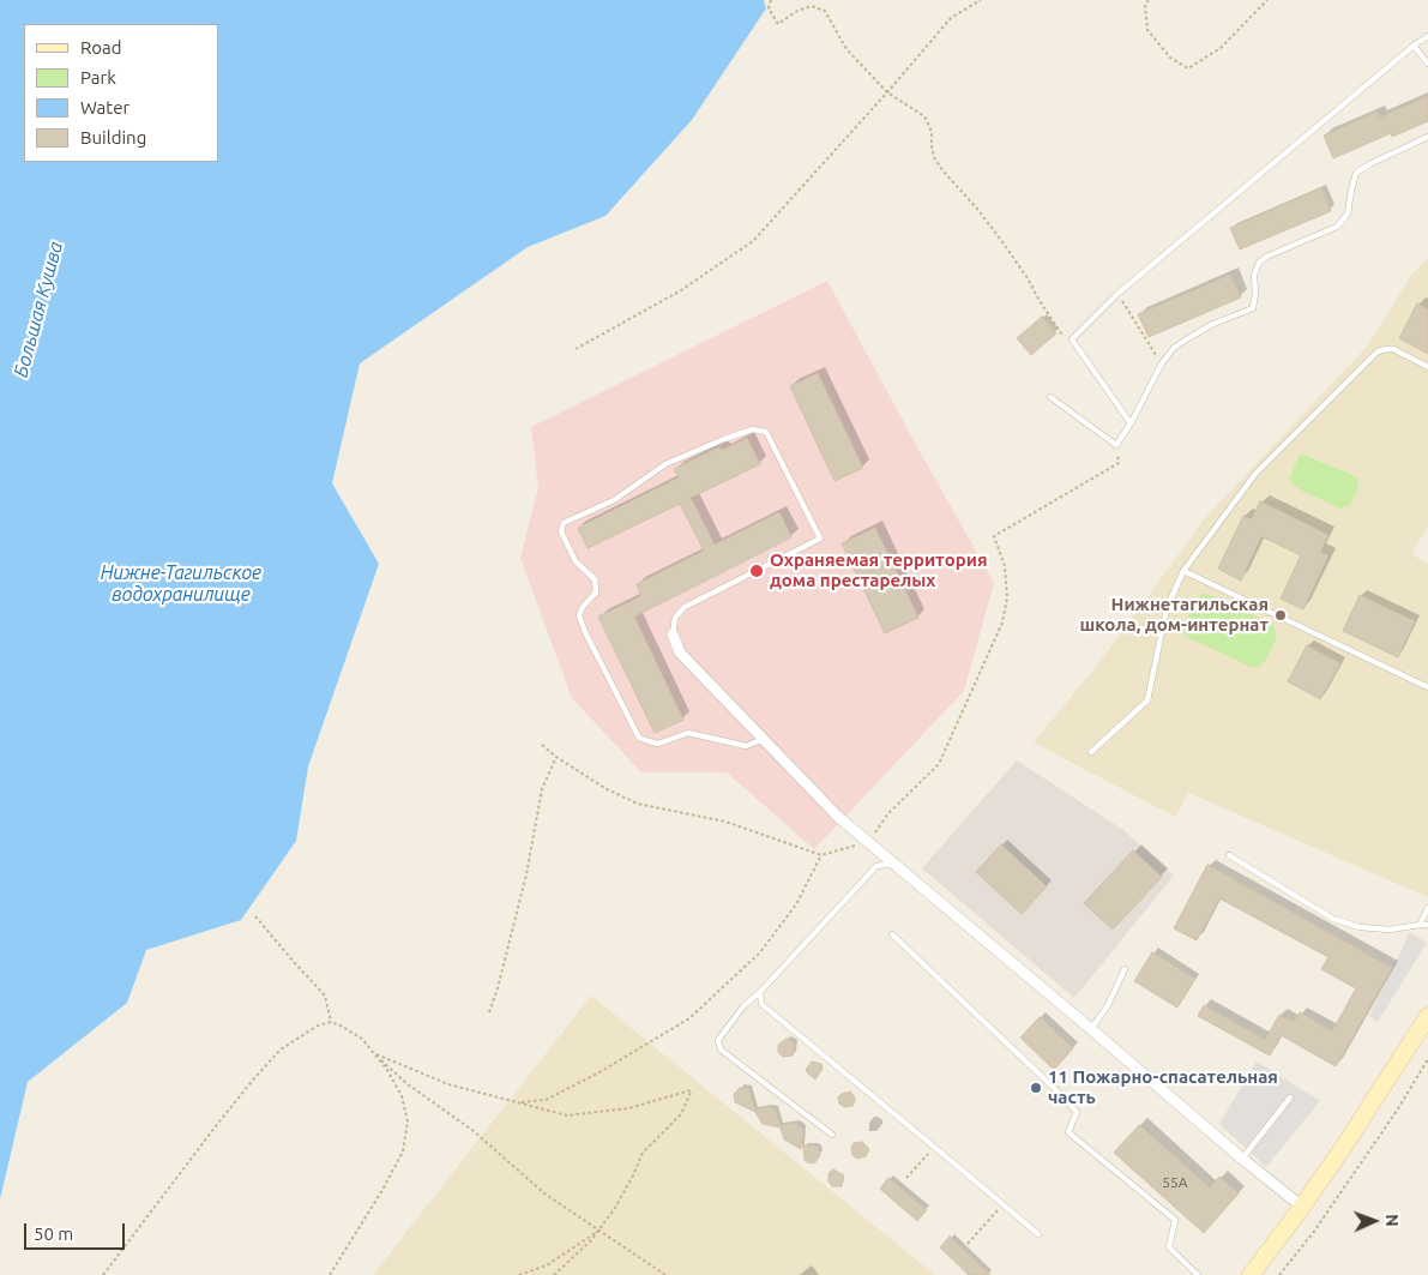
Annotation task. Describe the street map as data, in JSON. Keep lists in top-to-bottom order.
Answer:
{
  "water": ["Большая Кушва", "Нижне-Тагильское водохранилище"],
  "places": ["Охраняемая территория дома престарелых", "Нижнетагильская школа, дом-интернат", "11 Пожарно-спасательная часть"],
  "house_numbers": ["55A"],
  "legend": [
    "Road",
    "Park",
    "Water",
    "Building"
  ],
  "scale_bar": "50 m",
  "north": "right"
}
